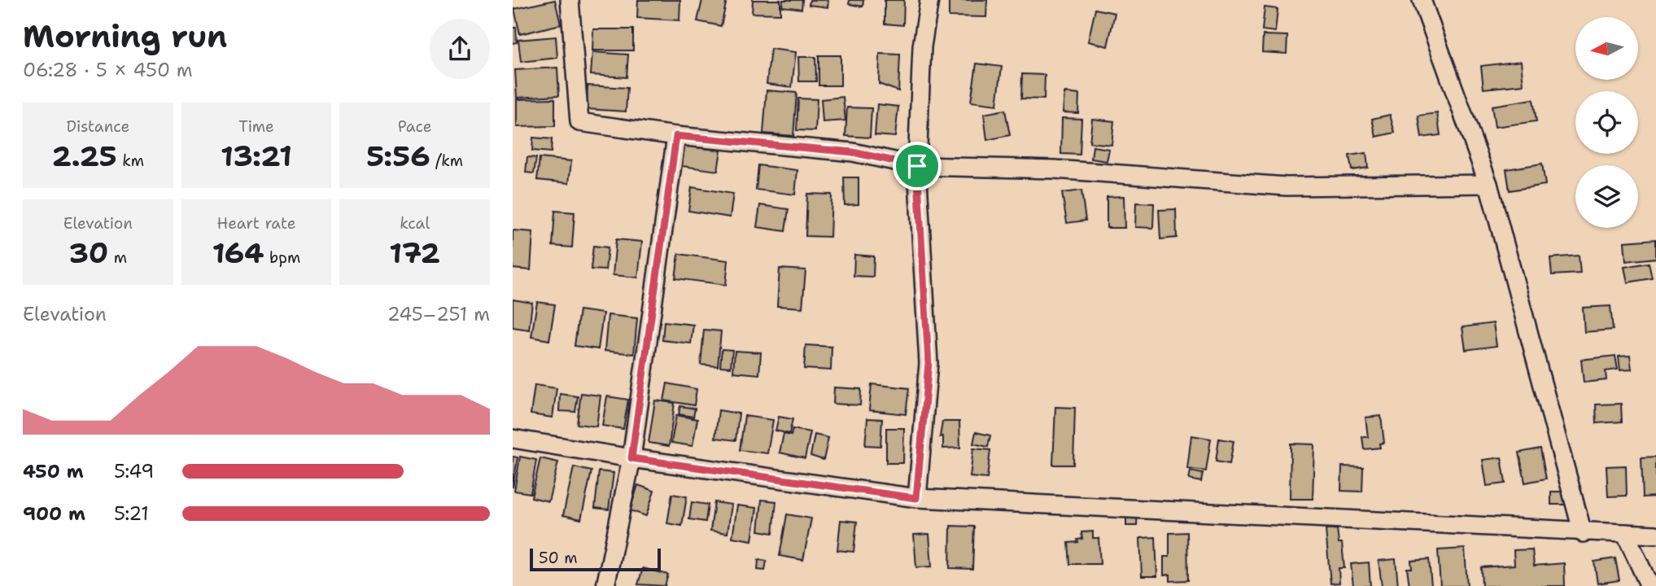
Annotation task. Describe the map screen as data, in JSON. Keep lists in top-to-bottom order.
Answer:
{
  "scale_bar": "50 m",
  "north": "left",
  "page": {
    "heading": ["Morning run", "06:28 · 5 × 450 m"],
    "stats": [
      ["Distance", "2.25 km"],
      ["Time", "13:21"],
      ["Pace", "5:56 /km"],
      ["Elevation", "30 m"],
      ["Heart rate", "164 bpm"],
      ["kcal", "172"]
    ],
    "chart": ["Elevation", "245–251 m"],
    "list": [
      {
        "name": "450 m",
        "note": "5:49"
      },
      {
        "name": "900 m",
        "note": "5:21"
      }
    ],
    "scale": "50 m"
  }
}
